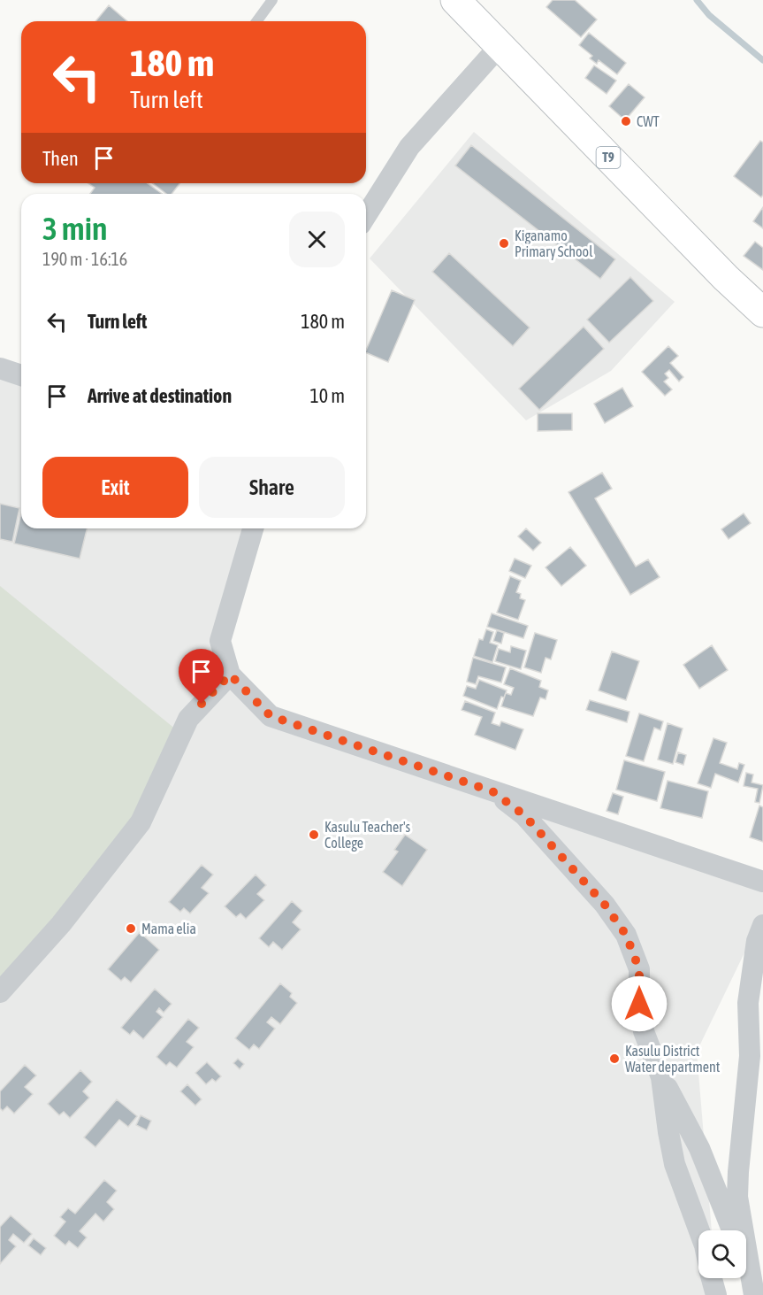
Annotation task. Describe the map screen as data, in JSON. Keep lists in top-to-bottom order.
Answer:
{
  "streets": {
    "highway": ["T9"]
  },
  "places": [
    "CWT",
    "Kiganamo Primary School",
    "Kasulu Teacher's College",
    "Mama elia",
    "Kasulu District Water department"
  ],
  "page": {
    "turn": ["180 m", "Turn left"],
    "then": "Then",
    "heading": ["3 min", "190 m · 16:16"],
    "list": [
      {
        "name": "Turn left",
        "value": "180 m"
      },
      {
        "name": "Arrive at destination",
        "value": "10 m"
      }
    ],
    "buttons": ["Exit", "Share"]
  }
}
